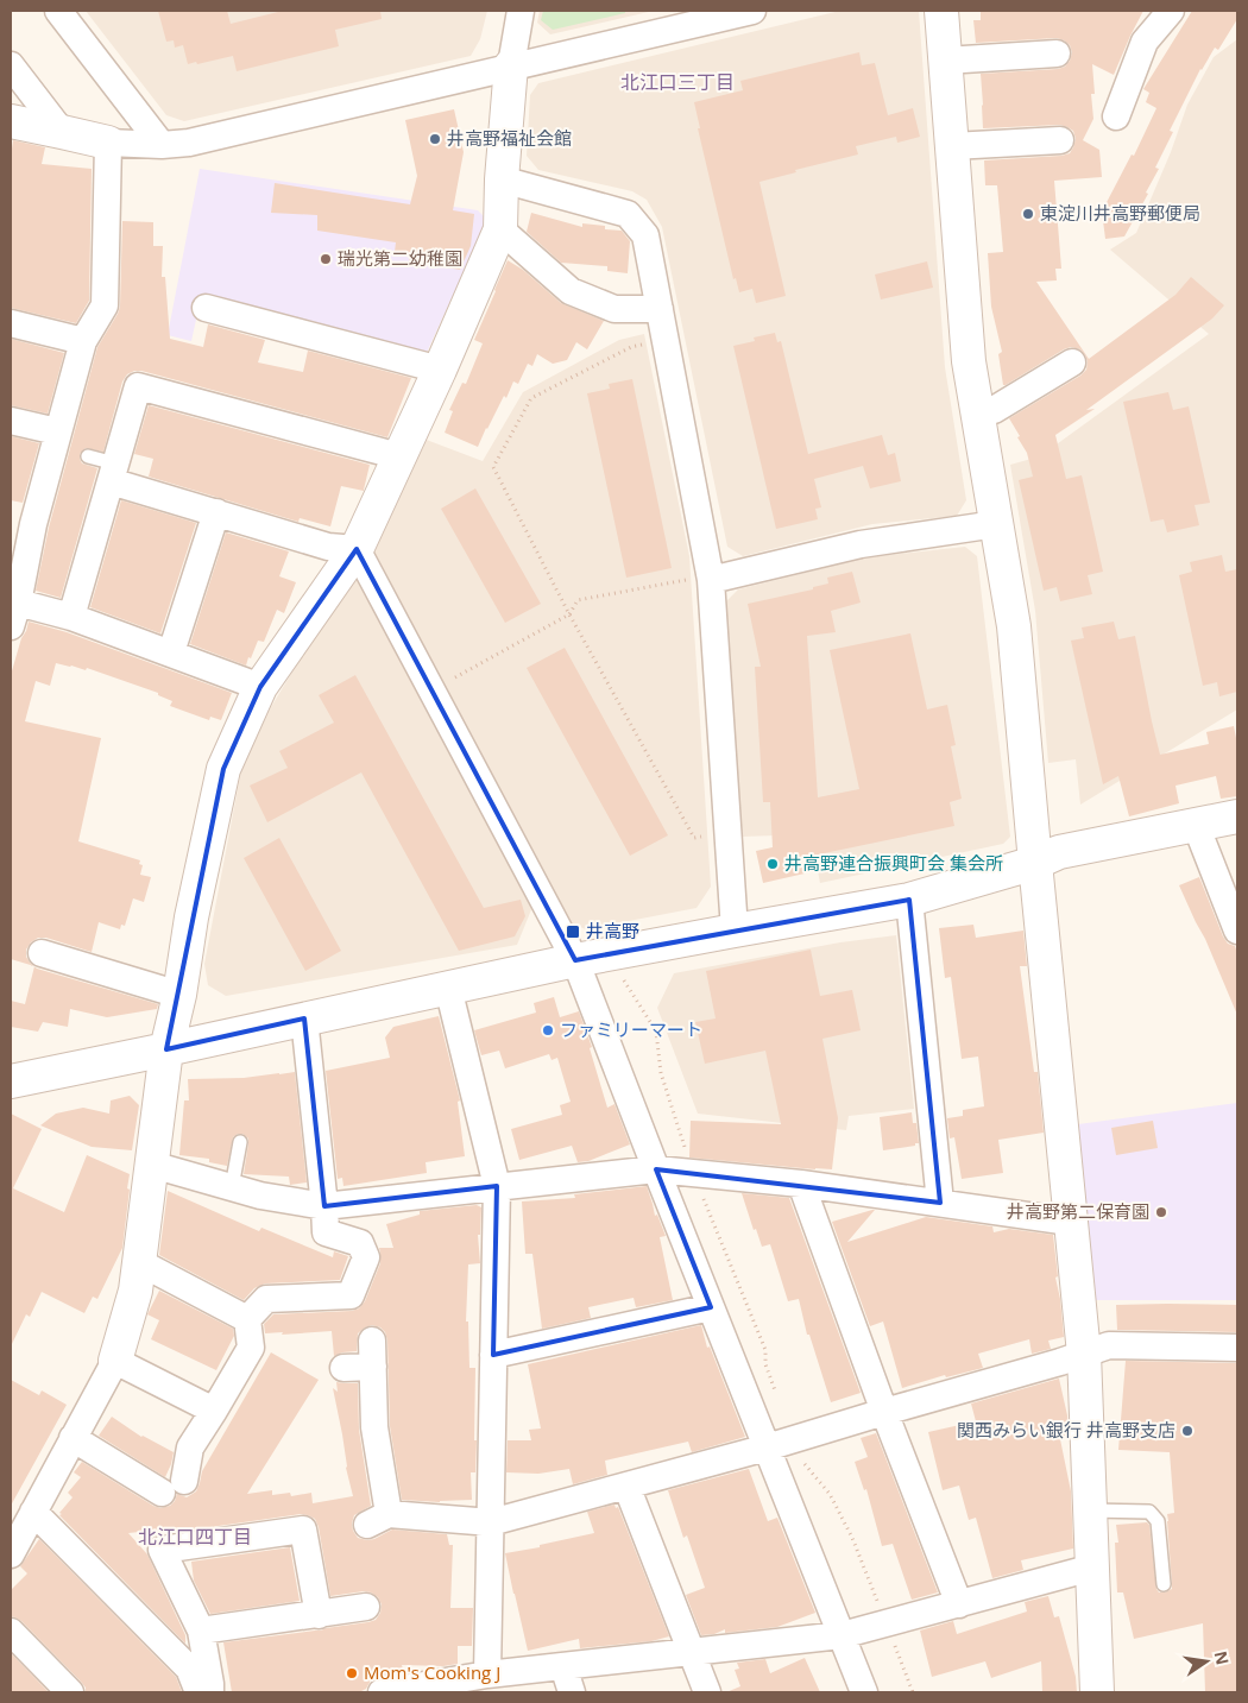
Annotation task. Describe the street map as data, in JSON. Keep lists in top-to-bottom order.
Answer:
{
  "districts": ["北江口三丁目", "北江口四丁目"],
  "places": {
    "other": [
      "井高野福祉会館",
      "東淀川井高野郵便局",
      "瑞光第二幼稚園",
      "井高野連合振興町会 集会所",
      "ファミリーマート",
      "井高野第二保育園",
      "関西みらい銀行 井高野支店",
      "Mom's Cooking J"
    ],
    "transit": ["井高野"]
  },
  "north": "right"
}
